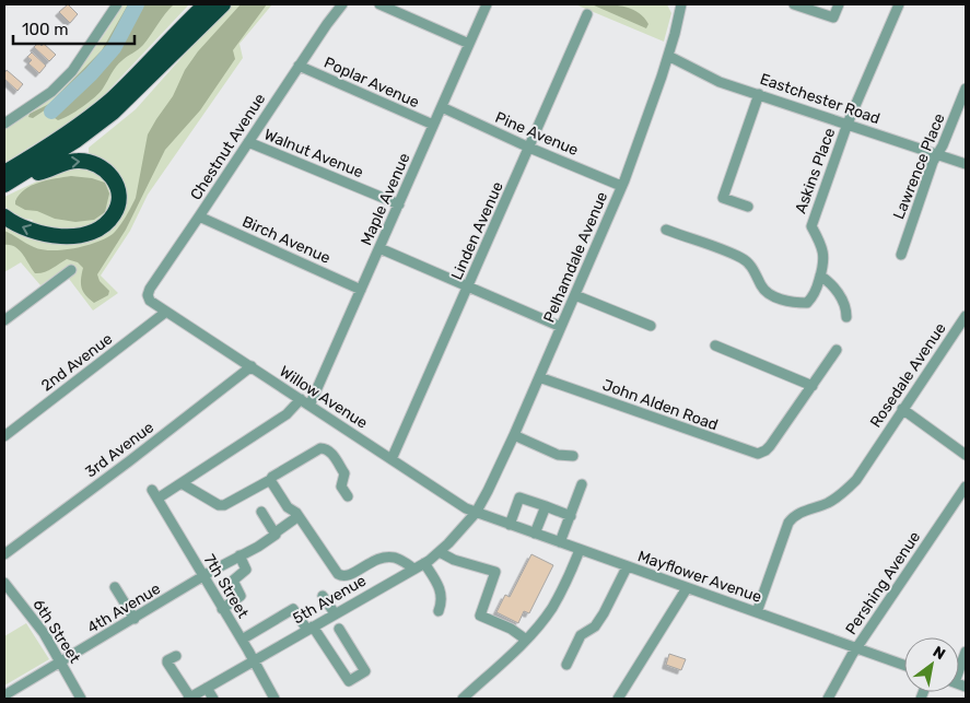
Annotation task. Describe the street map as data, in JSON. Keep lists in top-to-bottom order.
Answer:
{
  "streets": {
    "street": [
      "Poplar Avenue",
      "Eastchester Road",
      "Pine Avenue",
      "Chestnut Avenue",
      "Walnut Avenue",
      "Lawrence Place",
      "Askins Place",
      "Maple Avenue",
      "Linden Avenue",
      "Birch Avenue",
      "Pelhamdale Avenue",
      "2nd Avenue",
      "Rosedale Avenue",
      "Willow Avenue",
      "John Alden Road",
      "3rd Avenue",
      "Mayflower Avenue",
      "Pershing Avenue",
      "7th Street",
      "5th Avenue",
      "4th Avenue",
      "6th Street"
    ]
  },
  "crossings": [
    ["Poplar Avenue", "Chestnut Avenue"],
    ["Poplar Avenue", "Maple Avenue"],
    ["Eastchester Road", "Lawrence Place"],
    ["Eastchester Road", "Askins Place"],
    ["Eastchester Road", "Pelhamdale Avenue"],
    ["Pine Avenue", "Maple Avenue"],
    ["Pine Avenue", "Linden Avenue"],
    ["Pine Avenue", "Pelhamdale Avenue"],
    ["Chestnut Avenue", "Walnut Avenue"],
    ["Chestnut Avenue", "Birch Avenue"],
    ["Chestnut Avenue", "Willow Avenue"],
    ["Walnut Avenue", "Maple Avenue"],
    ["Maple Avenue", "Birch Avenue"],
    ["Maple Avenue", "Willow Avenue"],
    ["Linden Avenue", "Willow Avenue"],
    ["Pelhamdale Avenue", "Willow Avenue"],
    ["Pelhamdale Avenue", "John Alden Road"],
    ["Pelhamdale Avenue", "Mayflower Avenue"],
    ["Pelhamdale Avenue", "5th Avenue"],
    ["2nd Avenue", "Willow Avenue"],
    ["Rosedale Avenue", "Mayflower Avenue"],
    ["Willow Avenue", "3rd Avenue"],
    ["Willow Avenue", "Mayflower Avenue"],
    ["Willow Avenue", "5th Avenue"],
    ["Mayflower Avenue", "Pershing Avenue"],
    ["Mayflower Avenue", "5th Avenue"],
    ["7th Street", "5th Avenue"],
    ["7th Street", "4th Avenue"],
    ["4th Avenue", "6th Street"]
  ],
  "scale_bar": "100 m",
  "north": "top right"
}
